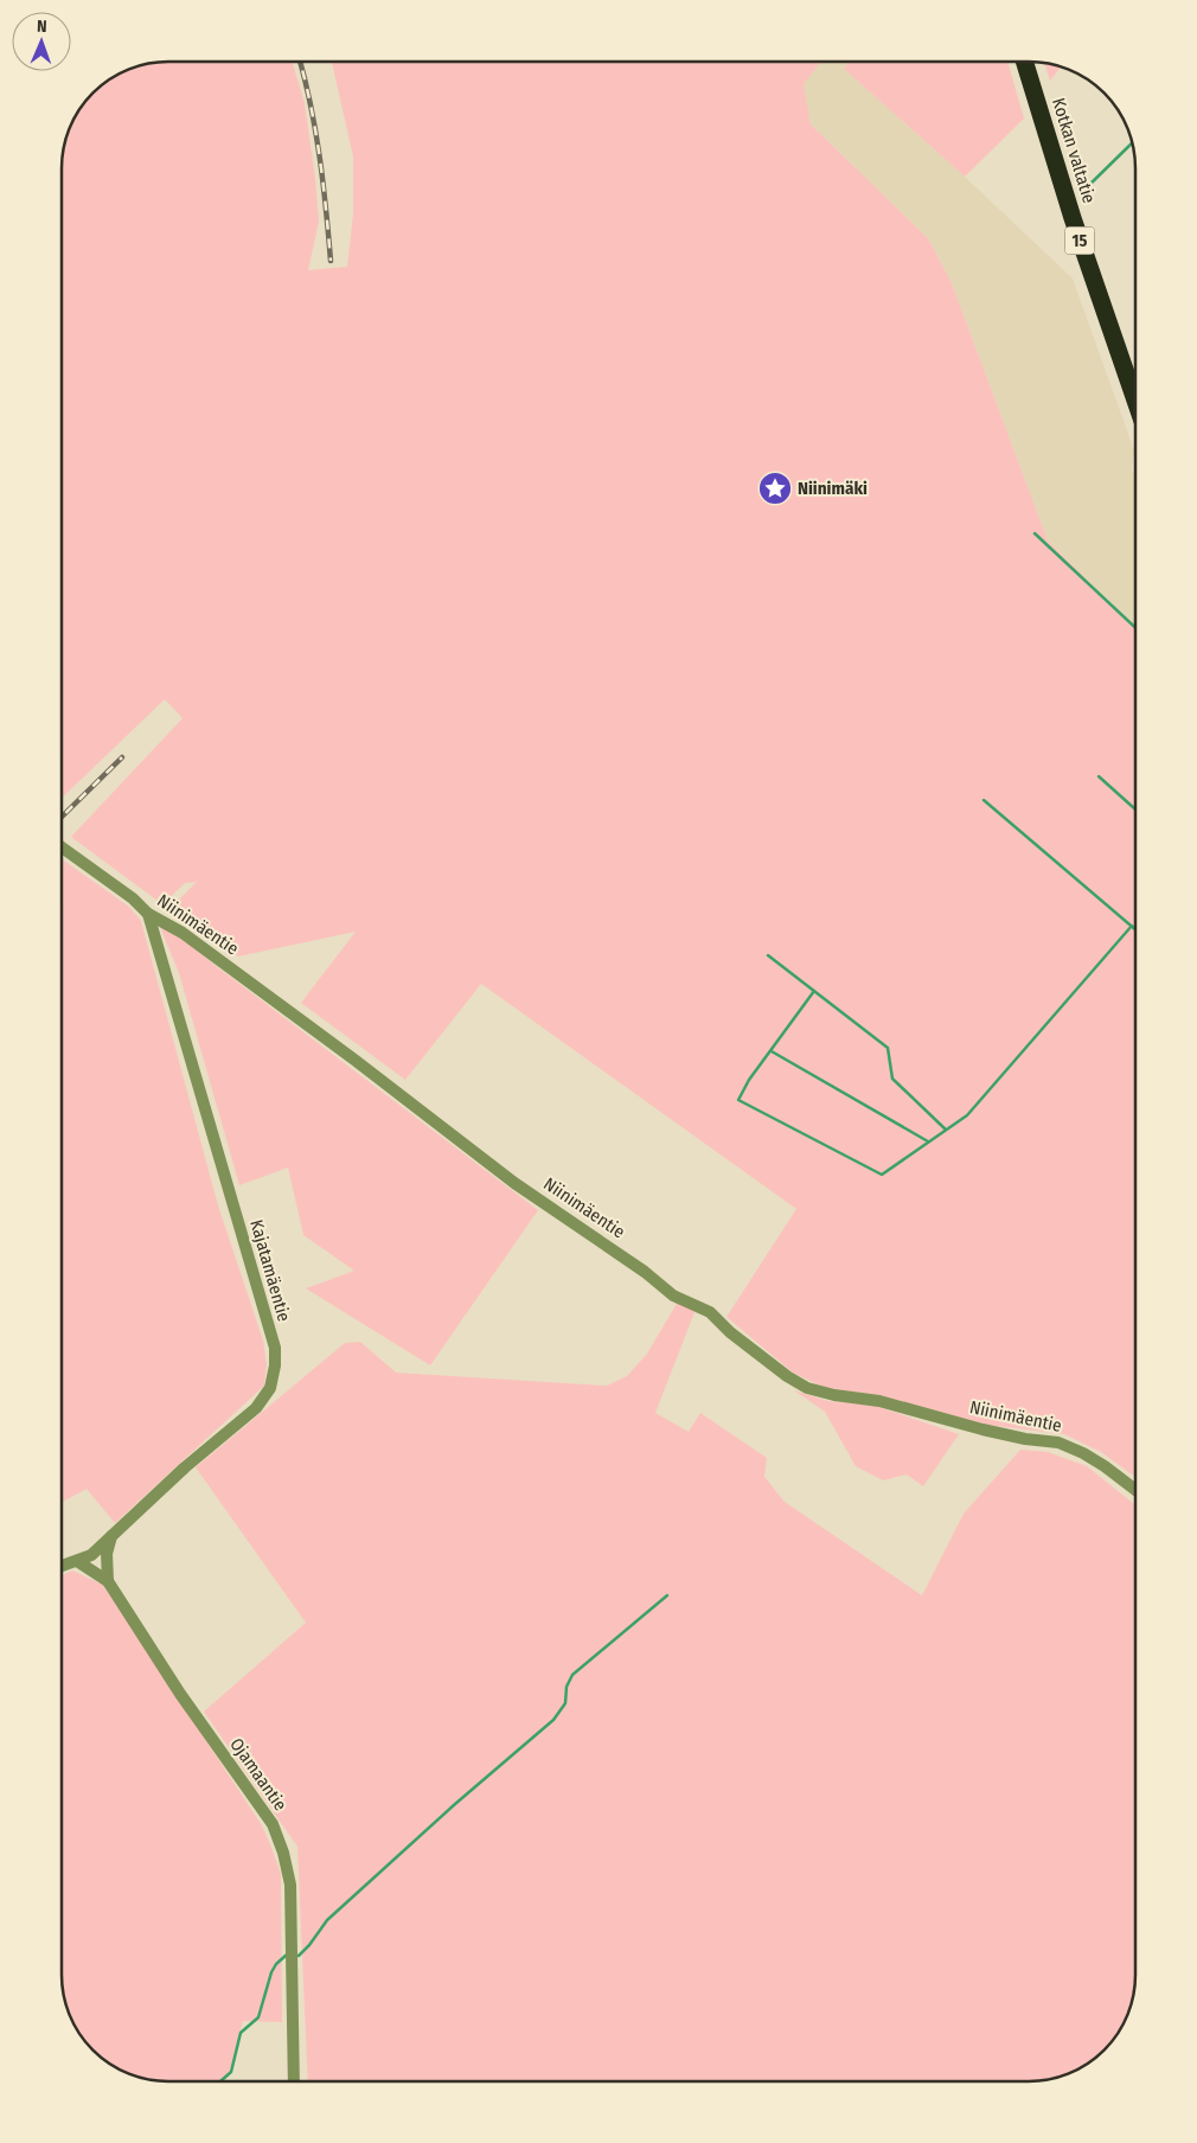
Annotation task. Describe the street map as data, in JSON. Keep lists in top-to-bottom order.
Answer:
{
  "streets": {
    "highway": ["Kotkan valtatie", "15"],
    "street": ["Niinimäentie", "Kajatamäentie", "Ojamaantie"]
  },
  "crossings": [
    ["Niinimäentie", "Kajatamäentie"],
    ["Kajatamäentie", "Ojamaantie"]
  ],
  "places": {
    "place": ["Niinimäki"]
  },
  "north": "top"
}
